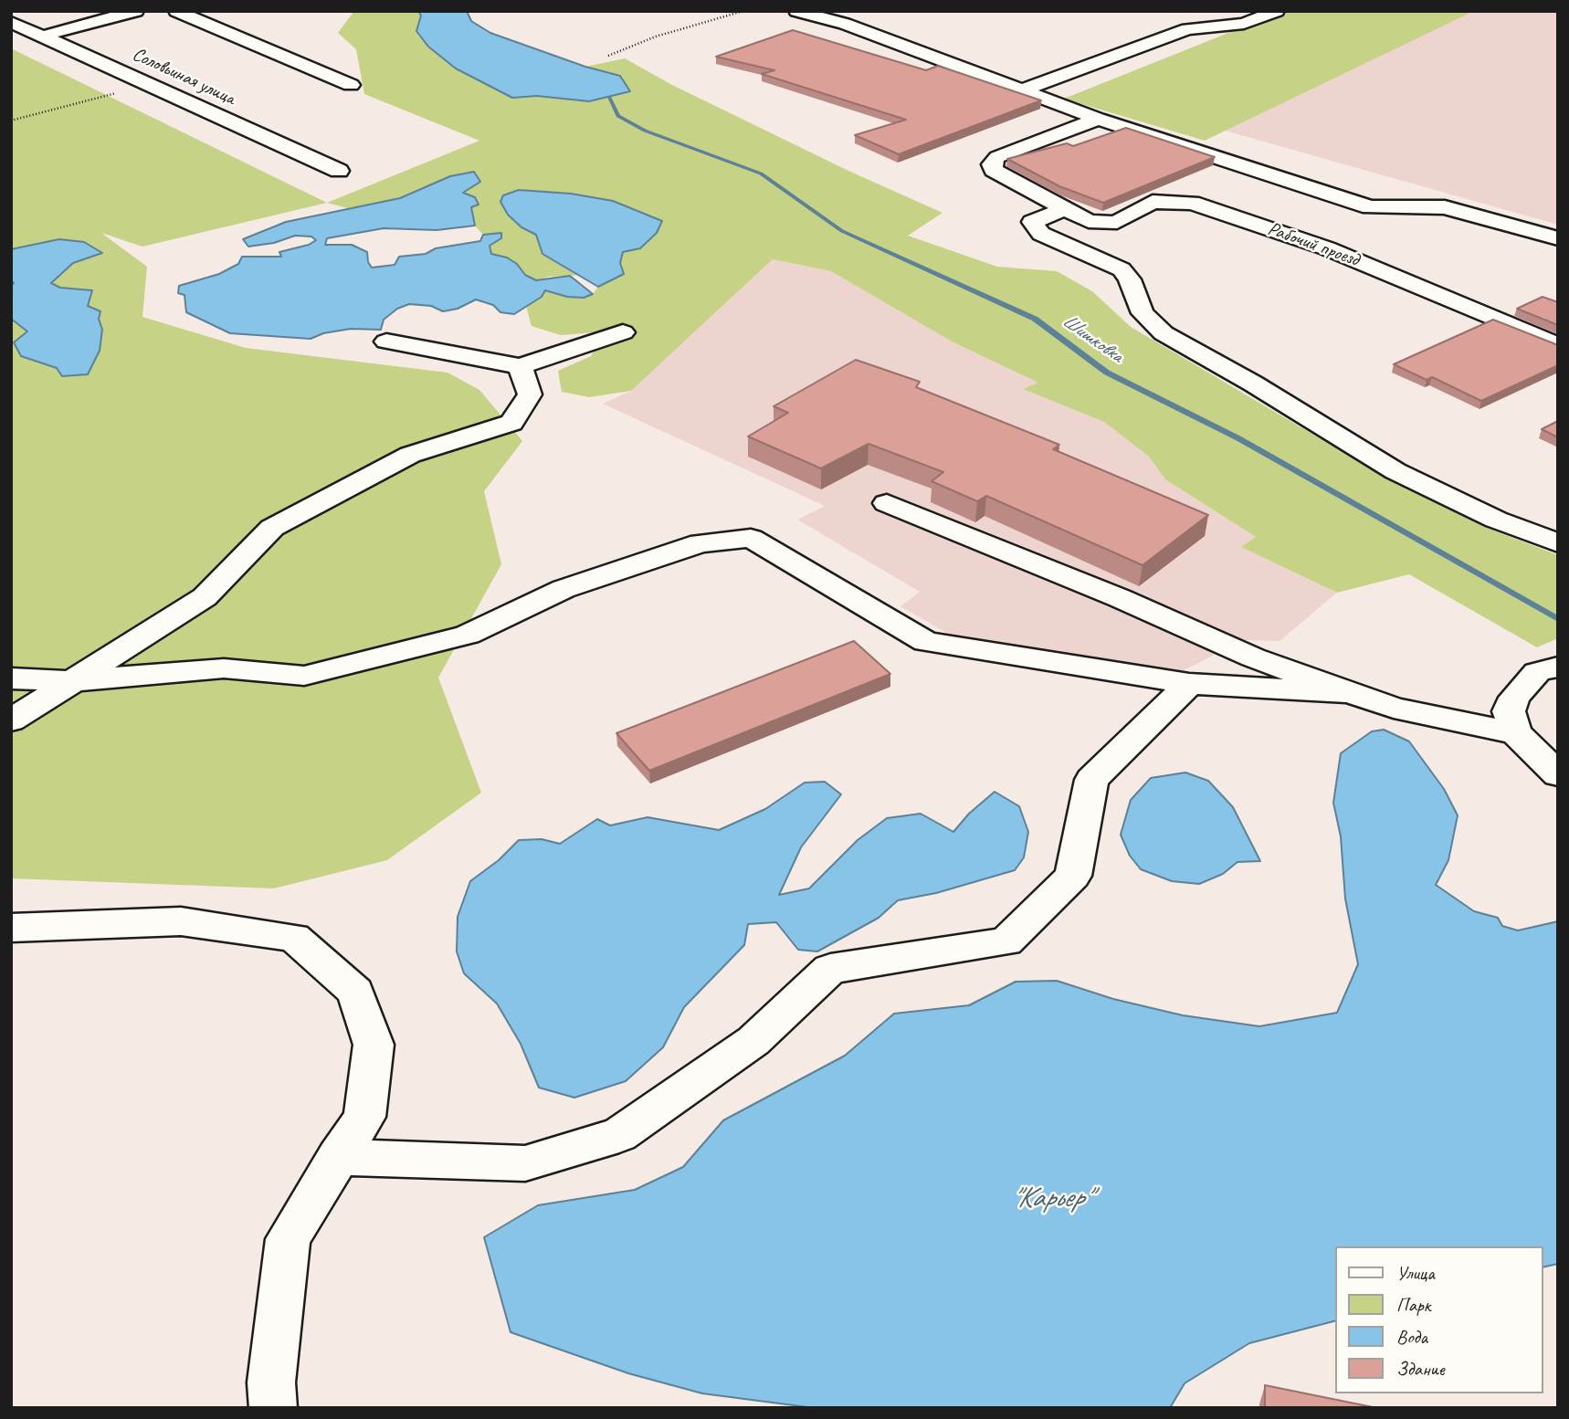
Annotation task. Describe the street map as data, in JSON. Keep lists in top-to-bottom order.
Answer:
{
  "streets": {
    "street": ["Соловьиная улица", "Рабочий проезд"]
  },
  "water": ["Шишковка", "\"Карьер\""],
  "legend": [
    "Улица",
    "Парк",
    "Вода",
    "Здание"
  ]
}
